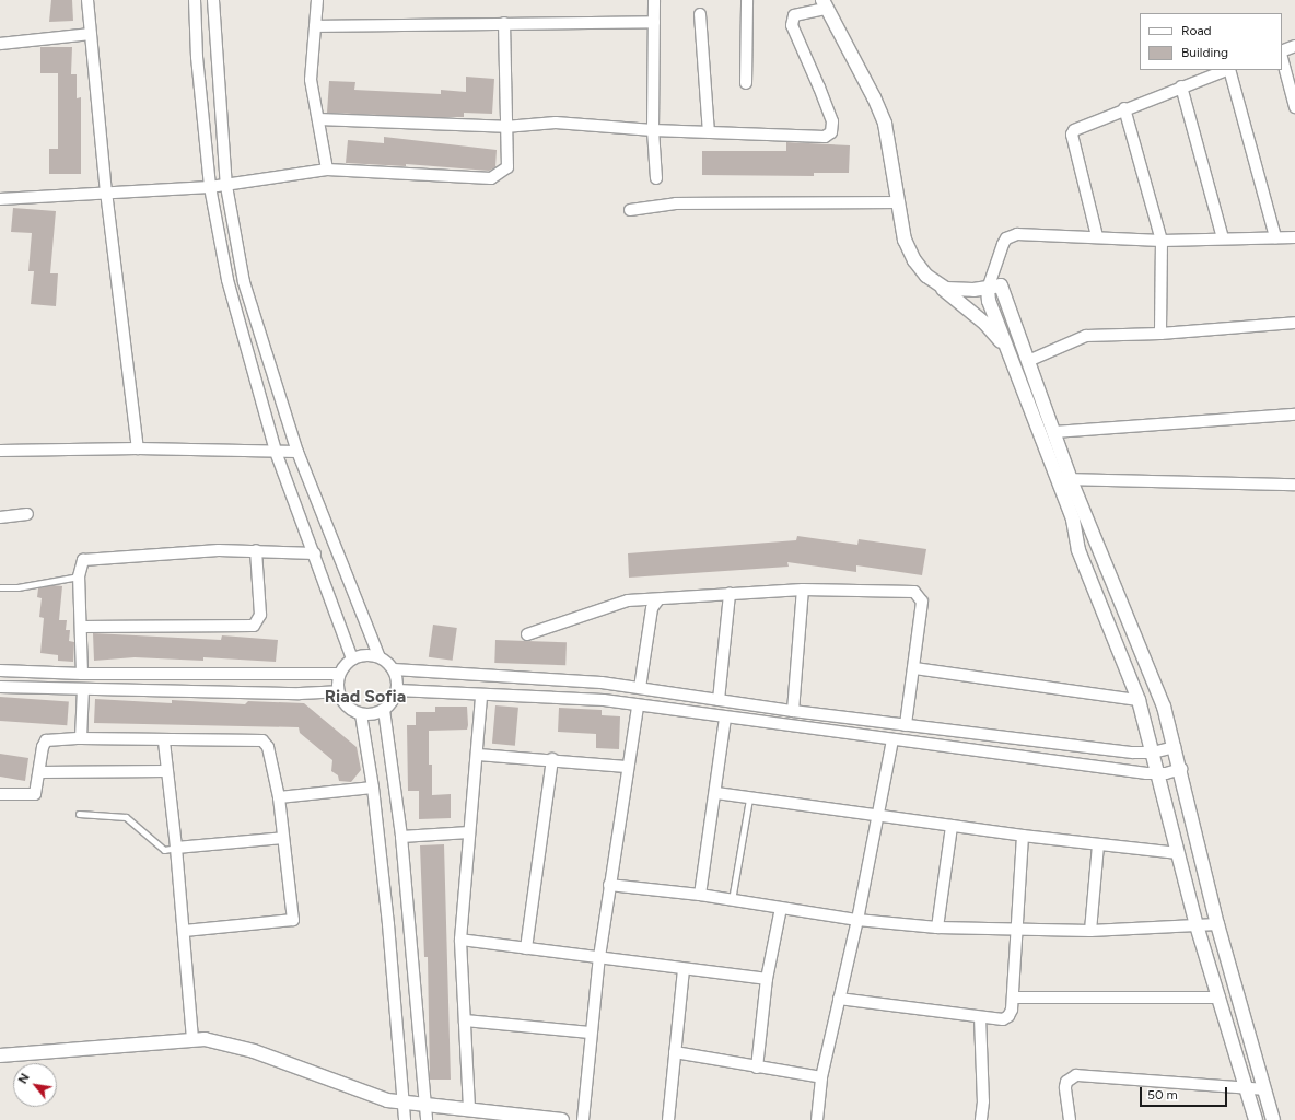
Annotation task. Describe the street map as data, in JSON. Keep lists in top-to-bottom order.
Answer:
{
  "districts": ["Riad Sofia"],
  "legend": ["Road", "Building"],
  "scale_bar": "50 m",
  "north": "top left"
}
